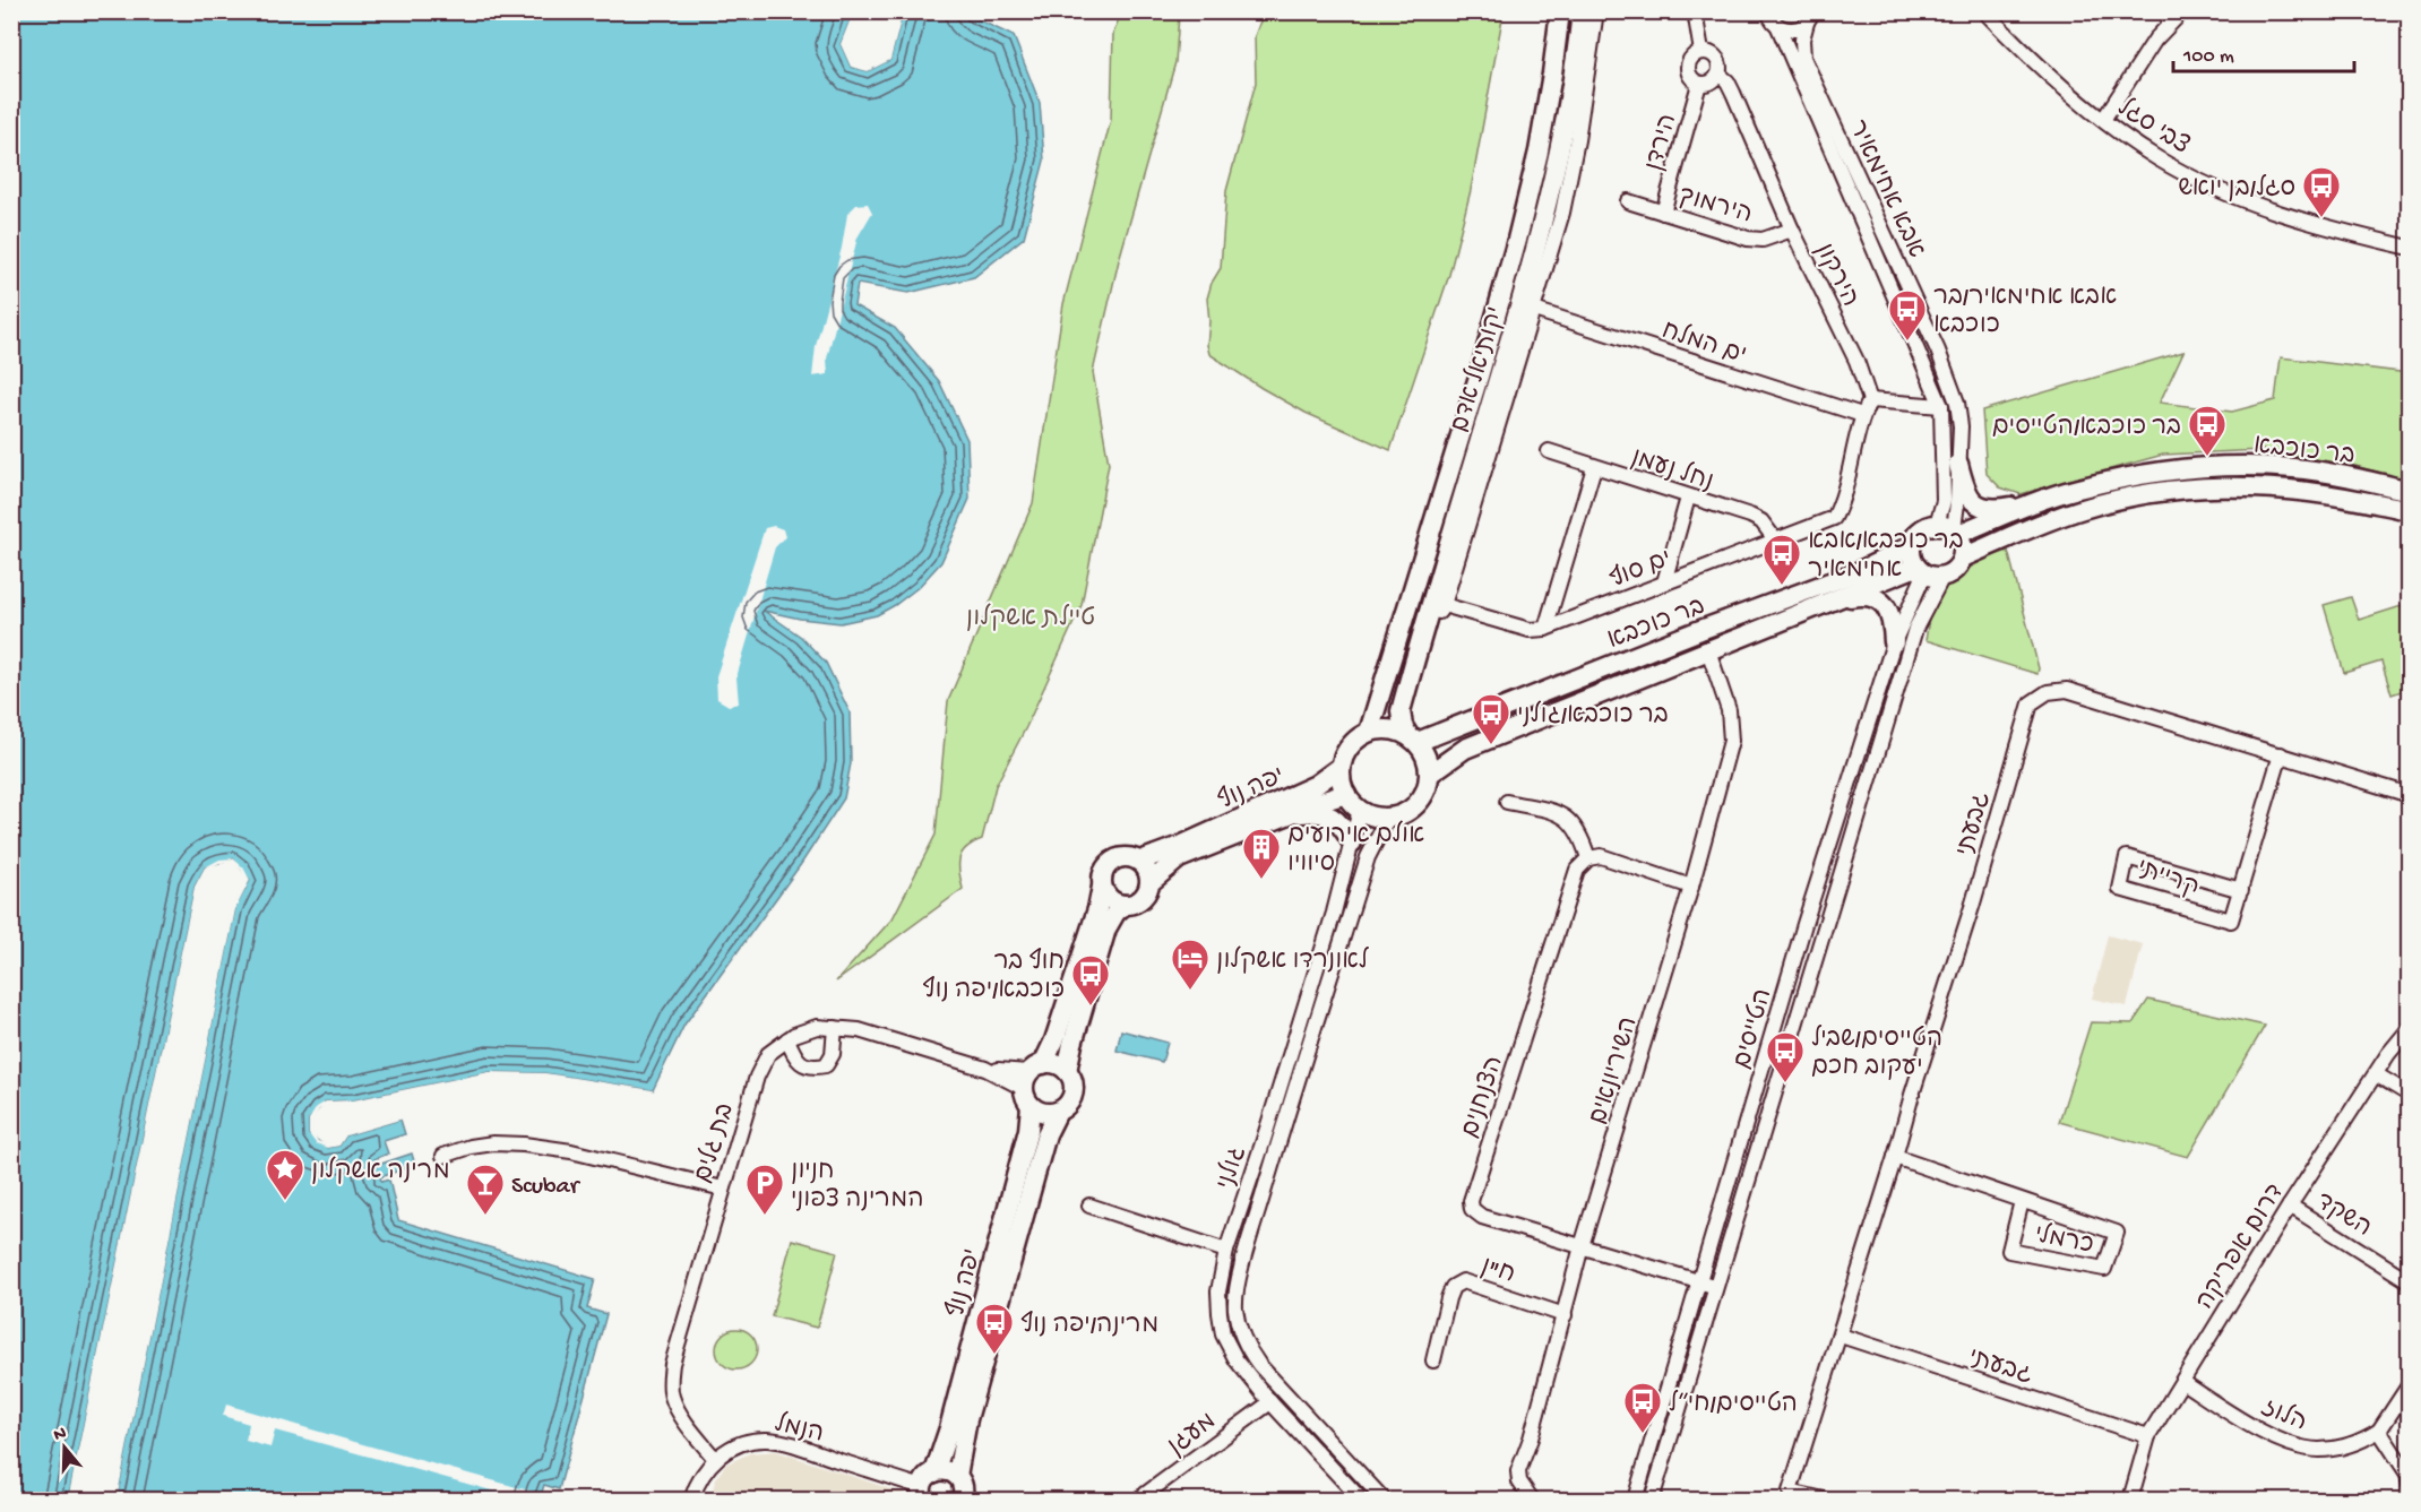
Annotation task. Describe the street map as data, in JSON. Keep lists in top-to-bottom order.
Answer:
{
  "streets": {
    "main road": ["יקותיאל אדם", "בר כוכבא", "יפה נוף"],
    "street": [
      "צבי סגל",
      "הירדן",
      "אבא אחימאיר",
      "הירמוך",
      "הירקון",
      "ים המלח",
      "נחל נעמן",
      "ים סוף",
      "גבעתי",
      "קרייתי",
      "הטייסים",
      "השיריונאים",
      "הצנחנים",
      "בת גלים",
      "גולני",
      "השקד",
      "כרמלי",
      "דרום אפריקה",
      "ח\"ן",
      "הלוז",
      "הנמל",
      "מעגן"
    ]
  },
  "crossings": [
    ["הירדן", "הירמוך"],
    ["הירדן", "הירקון"],
    ["אבא אחימאיר", "בר כוכבא"],
    ["אבא אחימאיר", "הטייסים"],
    ["הירמוך", "הירקון"],
    ["ים המלח", "ים סוף"],
    ["יקותיאל אדם", "בר כוכבא"],
    ["יקותיאל אדם", "יפה נוף"],
    ["יקותיאל אדם", "גולני"],
    ["בר כוכבא", "יפה נוף"],
    ["בר כוכבא", "הטייסים"],
    ["בר כוכבא", "השיריונאים"],
    ["בר כוכבא", "גולני"],
    ["נחל נעמן", "ים סוף"],
    ["יפה נוף", "בת גלים"],
    ["יפה נוף", "גולני"],
    ["יפה נוף", "הנמל"],
    ["גבעתי", "קרייתי"],
    ["גבעתי", "כרמלי"],
    ["גבעתי", "דרום אפריקה"],
    ["הטייסים", "הצנחנים"],
    ["השיריונאים", "הצנחנים"],
    ["השיריונאים", "ח\"ן"],
    ["בת גלים", "הנמל"],
    ["גולני", "מעגן"],
    ["השקד", "דרום אפריקה"],
    ["דרום אפריקה", "הלוז"]
  ],
  "parks": ["טיילת אשקלון"],
  "places": {
    "bus stop": [
      "סגל/בן יואש",
      "אבא אחימאיר/בר כוכבא",
      "בר כוכבא/הטייסים",
      "בר כוכבא/אבא אחימאיר",
      "בר כוכבא/גולני",
      "חוף בר כוכבא/יפה נוף",
      "הטייסים/שביל יעקוב חכם",
      "מרינה/יפה נוף",
      "הטייסים/חי״ל"
    ],
    "building": ["אולם אירועים סיוויו"],
    "hotel": ["לאונרדו אשקלון"],
    "place": ["מרינה אשקלון"],
    "bar": ["Scubar"],
    "parking": ["חניון המרינה צפוני"]
  },
  "scale_bar": "100 m",
  "north": "top"
}
